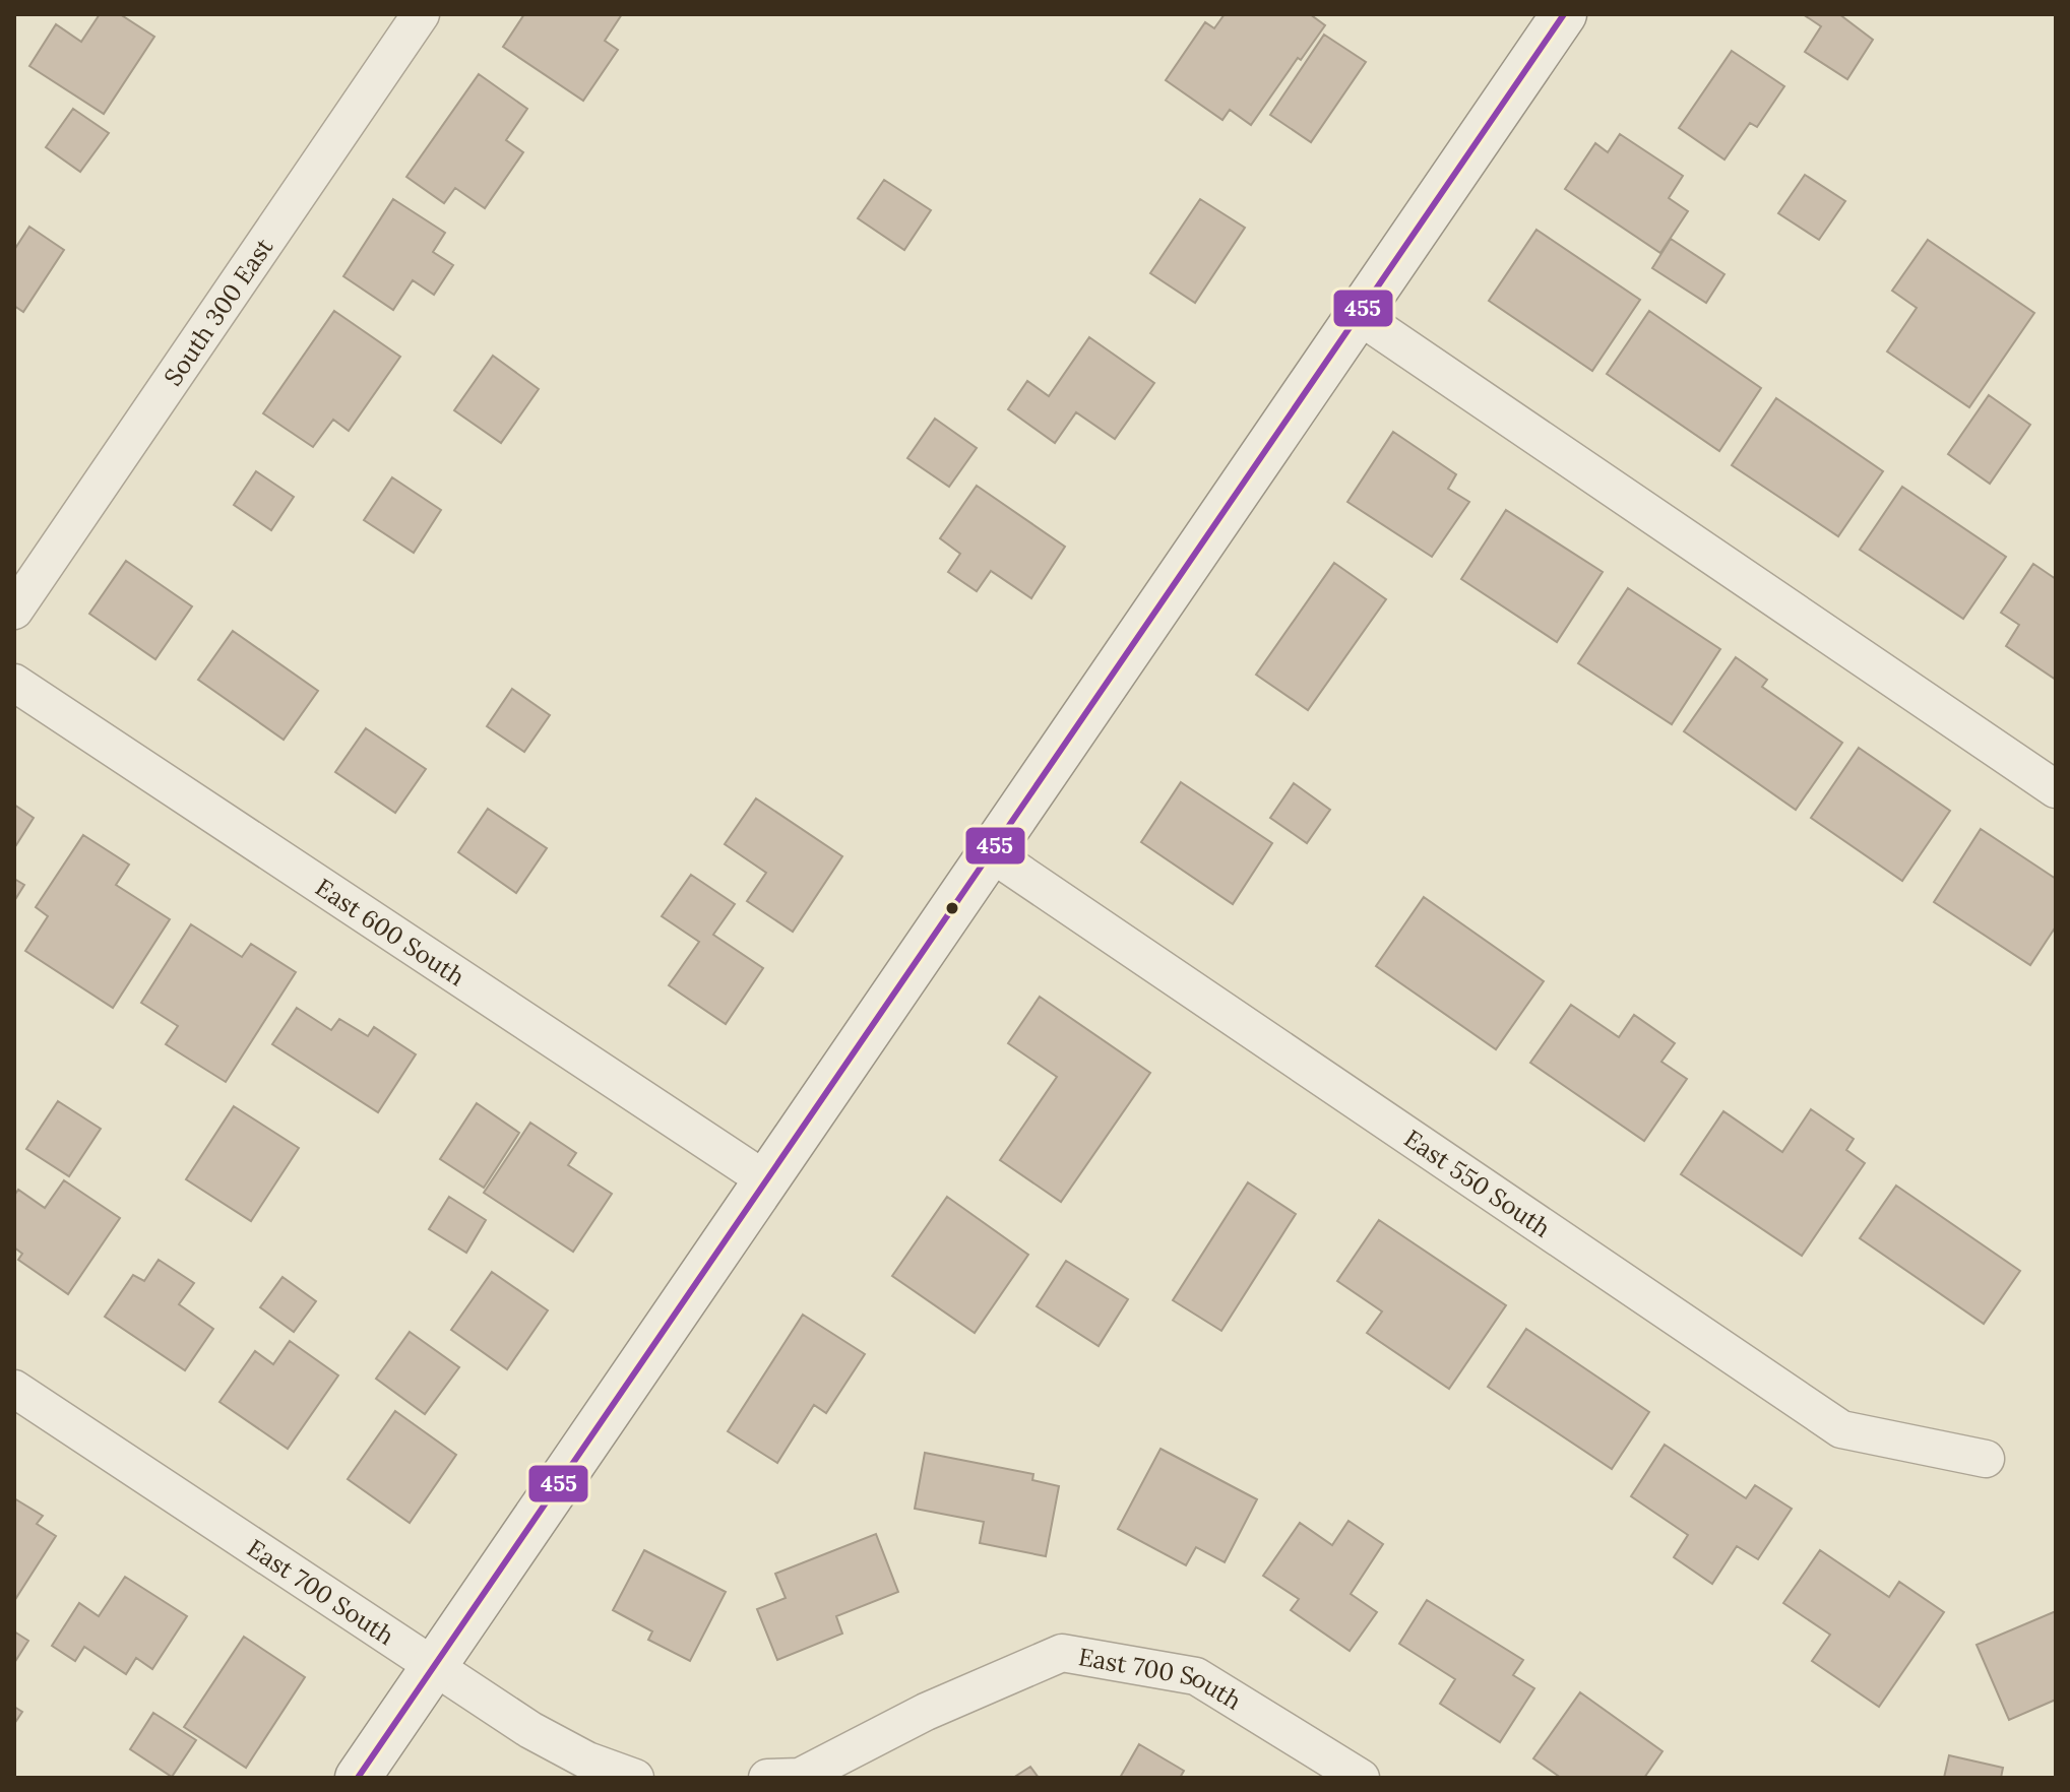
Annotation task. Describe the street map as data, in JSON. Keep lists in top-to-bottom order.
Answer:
{
  "streets": {
    "street": [
      "South 300 East",
      "East 600 South",
      "East 550 South",
      "East 700 South"
    ]
  },
  "lines": ["transit line 455"]
}
